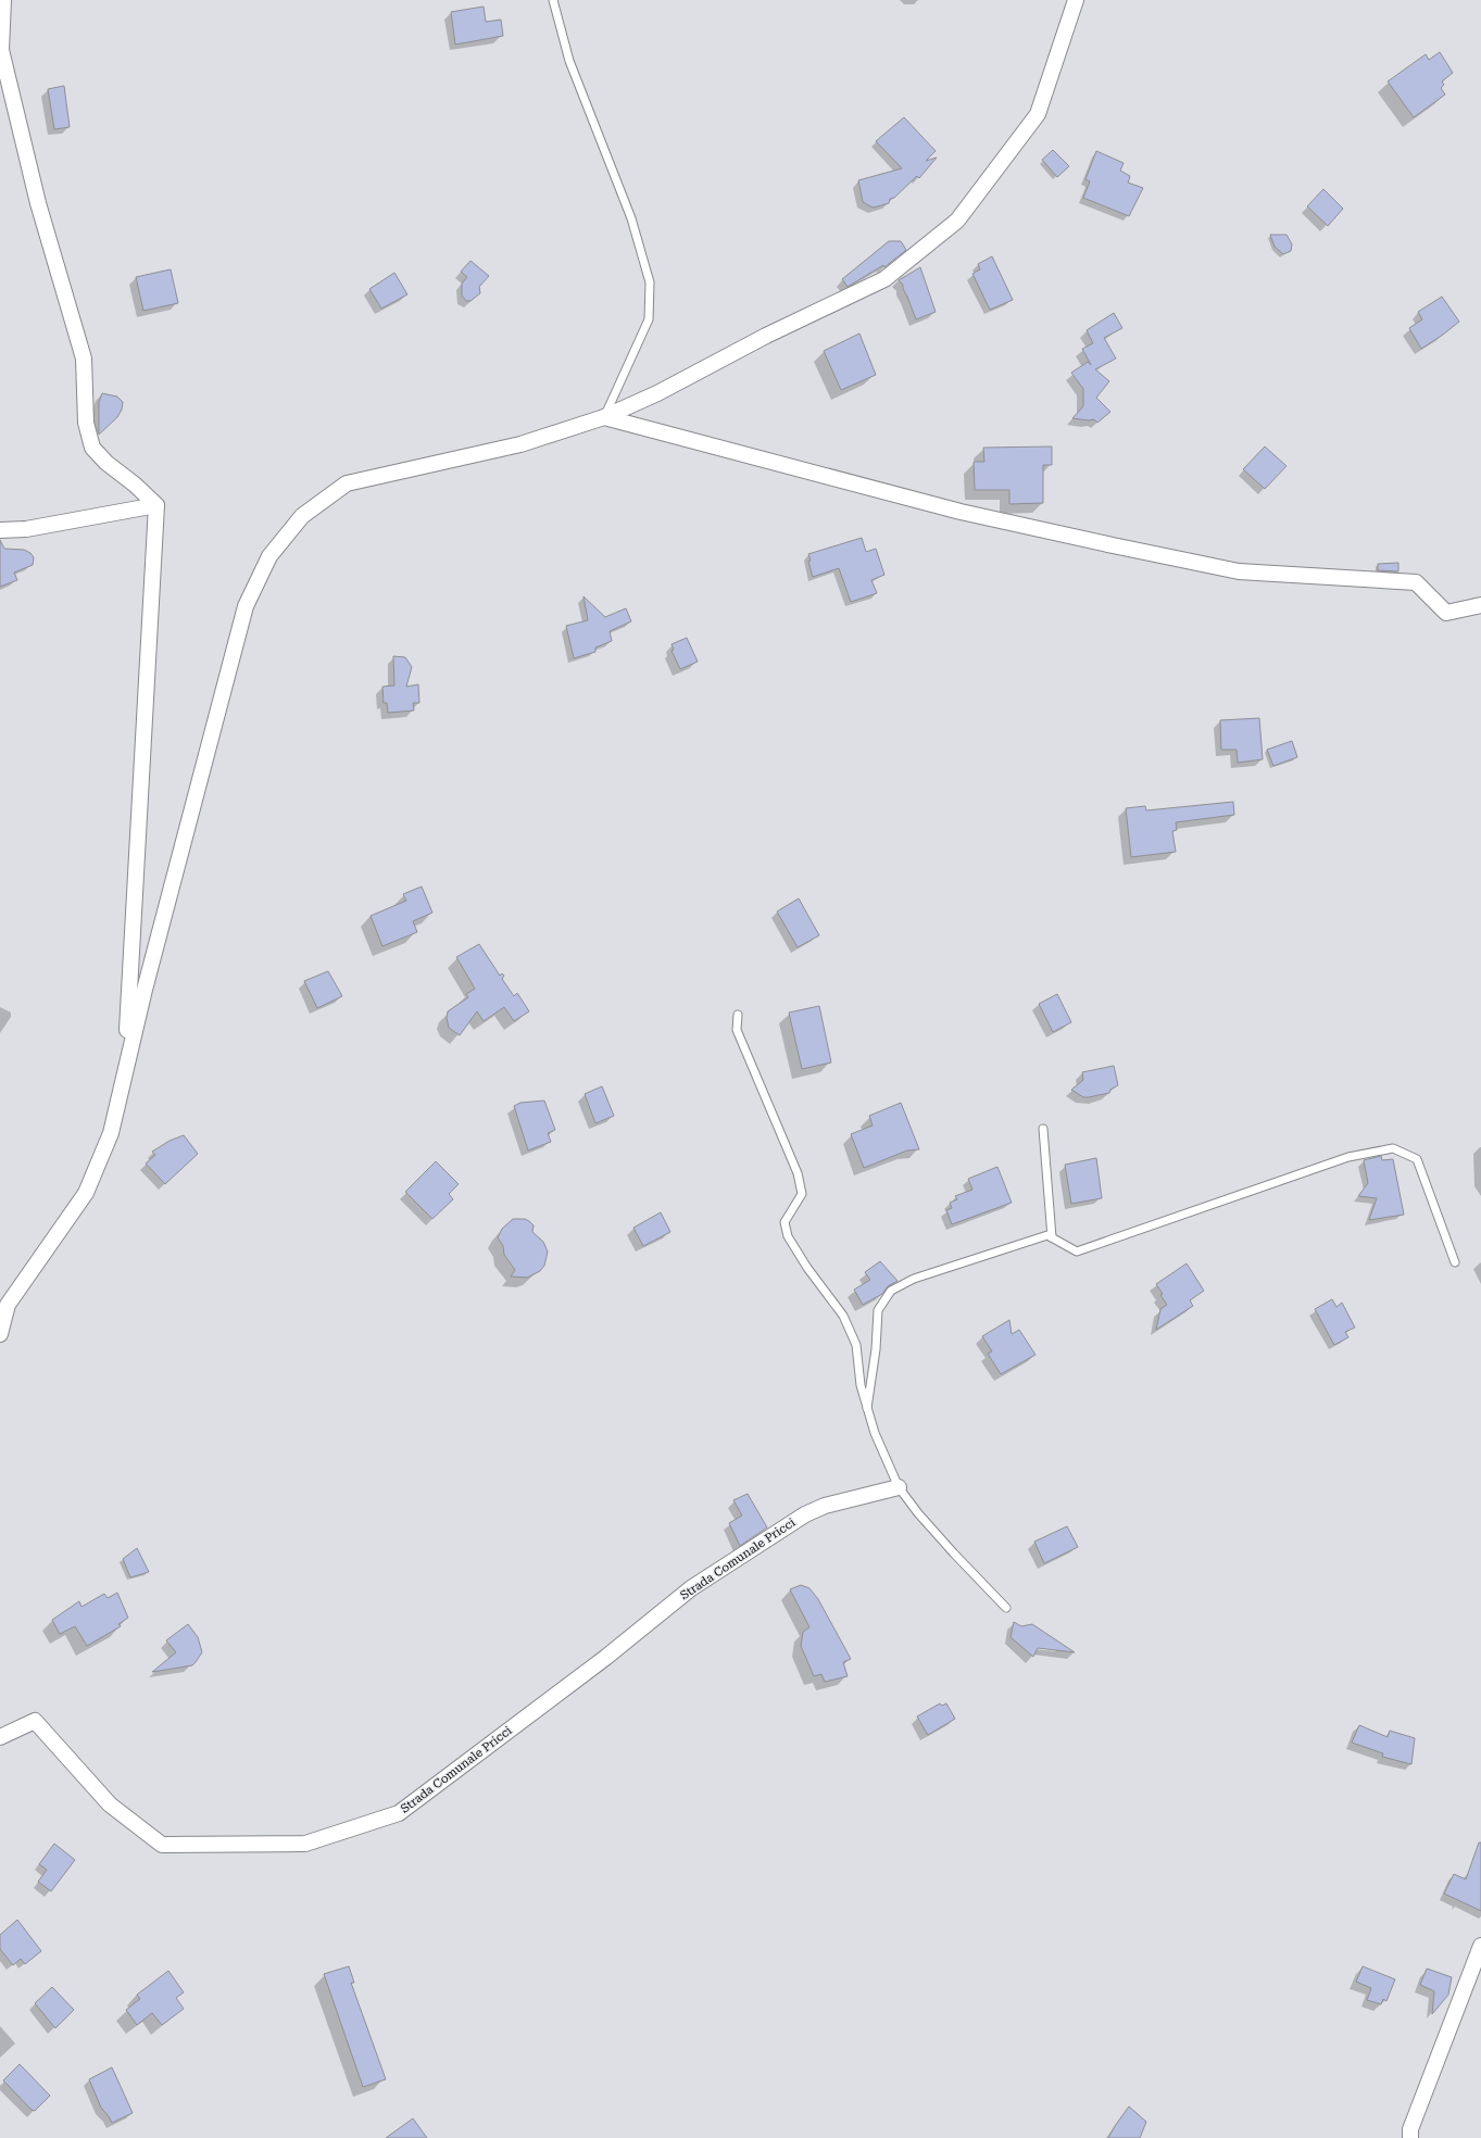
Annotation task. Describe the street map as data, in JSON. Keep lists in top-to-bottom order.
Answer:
{
  "streets": {
    "street": ["Strada Comunale Pricci"]
  }
}
